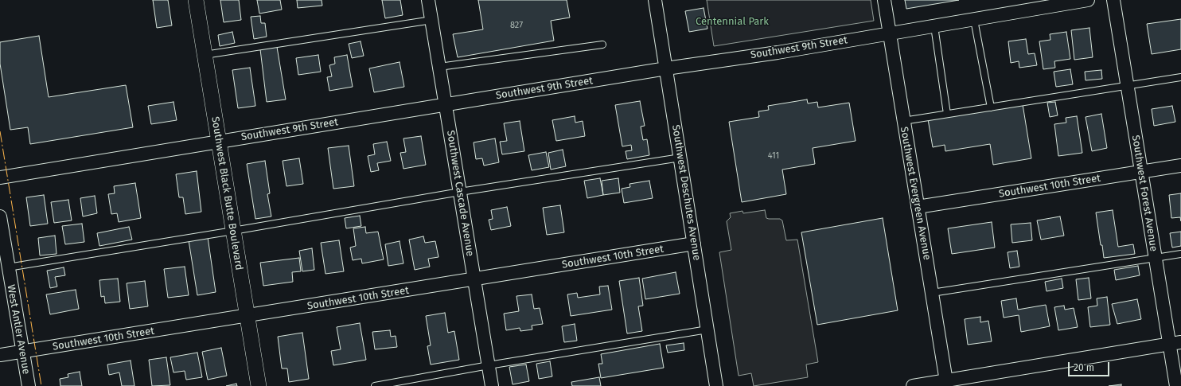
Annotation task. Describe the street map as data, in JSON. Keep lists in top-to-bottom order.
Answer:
{
  "streets": {
    "street": [
      "Southwest 9th Street",
      "Southwest 10th Street",
      "Southwest Deschutes Avenue",
      "Southwest Black Butte Boulevard",
      "Southwest Cascade Avenue",
      "Southwest Evergreen Avenue",
      "Southwest Forest Avenue",
      "West Antler Avenue"
    ]
  },
  "crossings": [
    ["Southwest 9th Street", "Southwest Deschutes Avenue"],
    ["Southwest 9th Street", "Southwest Black Butte Boulevard"],
    ["Southwest 9th Street", "Southwest Cascade Avenue"],
    ["Southwest 9th Street", "Southwest Evergreen Avenue"],
    ["Southwest 10th Street", "Southwest Deschutes Avenue"],
    ["Southwest 10th Street", "Southwest Black Butte Boulevard"],
    ["Southwest 10th Street", "Southwest Cascade Avenue"],
    ["Southwest 10th Street", "Southwest Evergreen Avenue"],
    ["Southwest 10th Street", "Southwest Forest Avenue"],
    ["Southwest 10th Street", "West Antler Avenue"]
  ],
  "parks": ["Centennial Park"],
  "house_numbers": ["827", "411"],
  "scale_bar": "20 m"
}
